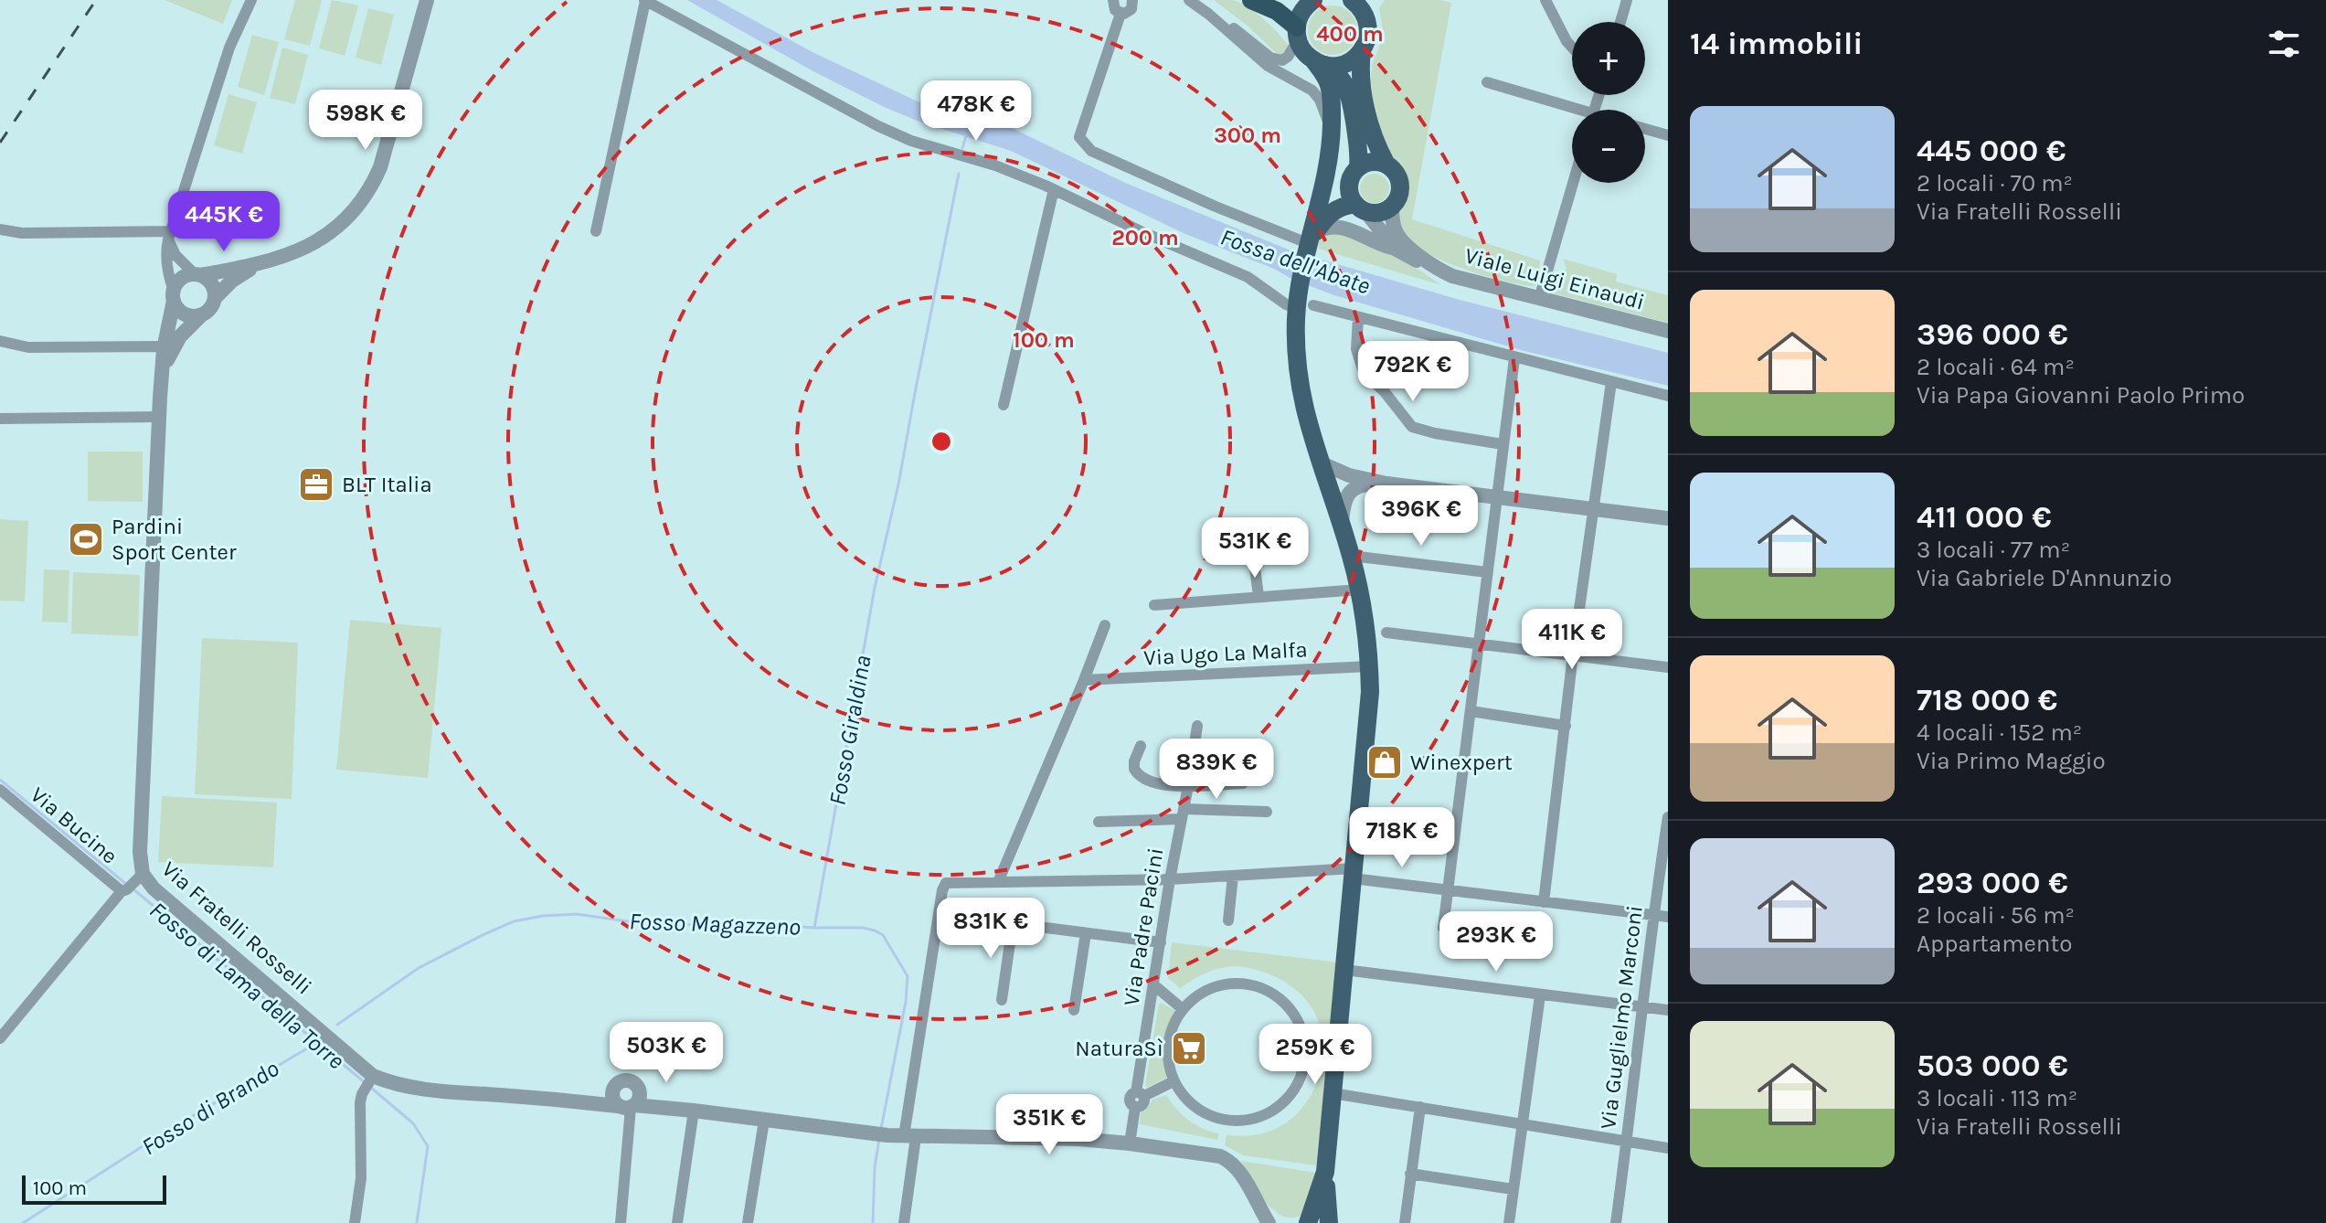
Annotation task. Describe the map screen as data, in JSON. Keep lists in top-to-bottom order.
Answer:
{
  "streets": {
    "street": [
      "Viale Luigi Einaudi",
      "Via Ugo La Malfa",
      "Via Bucine",
      "Via Padre Pacini",
      "Via Fratelli Rosselli",
      "Via Guglielmo Marconi"
    ]
  },
  "crossings": [
    ["Via Bucine", "Via Fratelli Rosselli"]
  ],
  "water": [
    "Fossa dell'Abate",
    "Fosso Giraldina",
    "Fosso Magazzeno",
    "Fosso di Lama della Torre",
    "Fosso di Brando"
  ],
  "places": {
    "office": ["BLT Italia"],
    "sports": ["Pardini Sport Center"],
    "shop": ["Winexpert"],
    "supermarket": ["NaturaSì"]
  },
  "scale_bar": "100 m",
  "page": {
    "heading": "14 immobili",
    "map_buttons": ["+", "−"],
    "price": [
      "478K €",
      "598K €",
      "445K €",
      "792K €",
      "396K €",
      "531K €",
      "411K €",
      "839K €",
      "718K €",
      "831K €",
      "293K €",
      "503K €",
      "259K €",
      "351K €"
    ],
    "list": [
      {
        "name": "445 000 €",
        "note": "2 locali · 70 m² · Via Fratelli Rosselli"
      },
      {
        "name": "396 000 €",
        "note": "2 locali · 64 m² · Via Papa Giovanni Paolo Primo"
      },
      {
        "name": "411 000 €",
        "note": "3 locali · 77 m² · Via Gabriele D'Annunzio"
      },
      {
        "name": "718 000 €",
        "note": "4 locali · 152 m² · Via Primo Maggio"
      },
      {
        "name": "293 000 €",
        "note": "2 locali · 56 m² · Appartamento"
      },
      {
        "name": "503 000 €",
        "note": "3 locali · 113 m² · Via Fratelli Rosselli"
      }
    ],
    "scale": "100 m"
  },
  "rings": [
    "400 m",
    "300 m",
    "200 m",
    "100 m"
  ]
}
